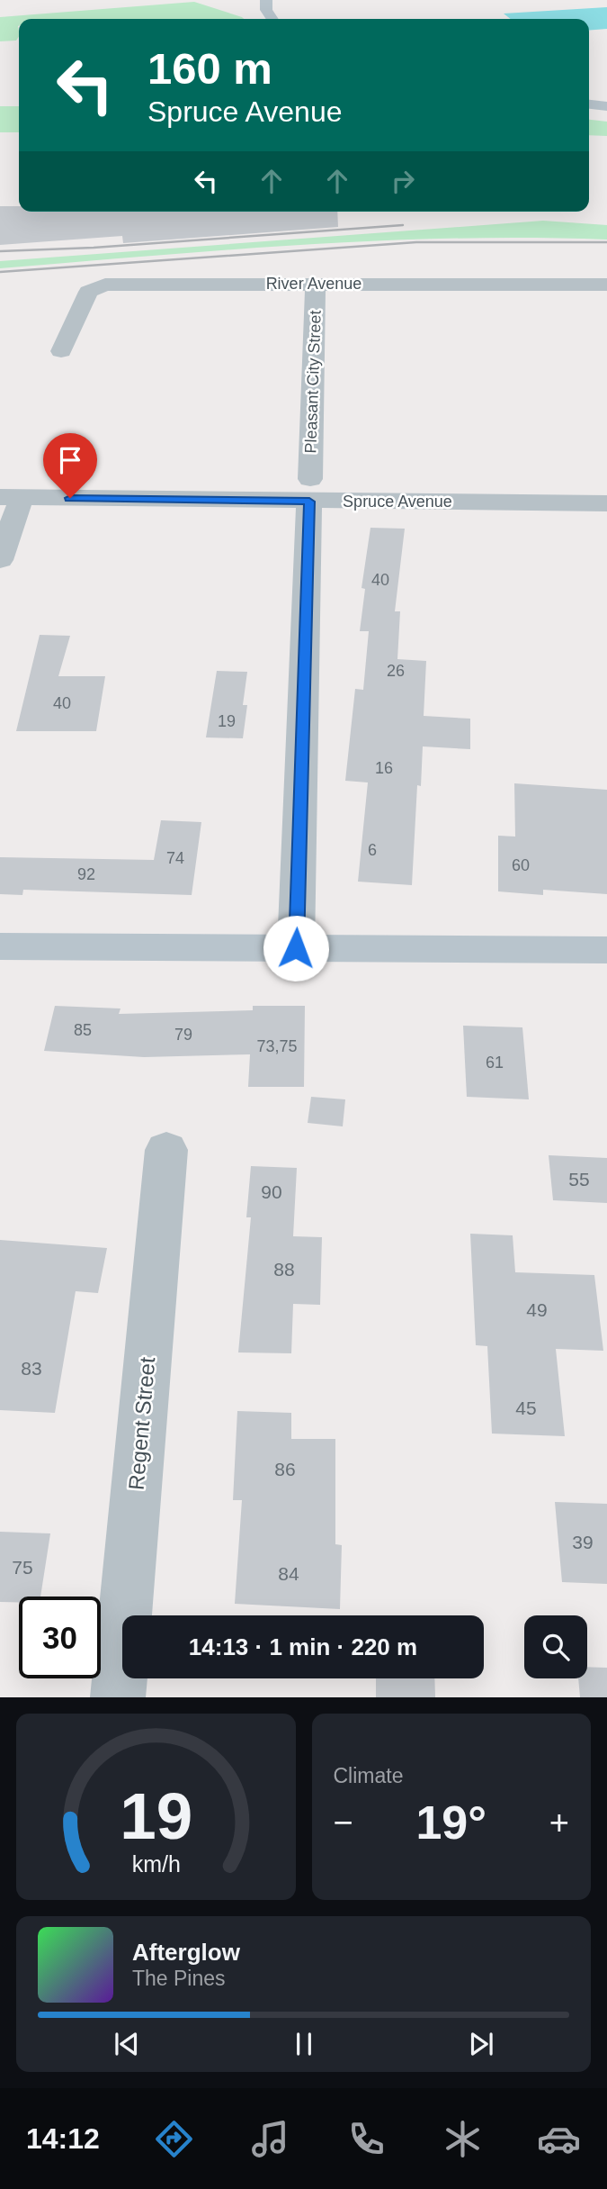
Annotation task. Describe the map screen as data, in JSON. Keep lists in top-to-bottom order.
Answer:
{
  "streets": {
    "street": [
      "River Avenue",
      "Pleasant City Street",
      "Spruce Avenue",
      "Regent Street"
    ]
  },
  "crossings": [
    ["River Avenue", "Pleasant City Street"],
    ["Pleasant City Street", "Spruce Avenue"]
  ],
  "house_numbers": [
    "40",
    "26",
    "40",
    "19",
    "16",
    "6",
    "74",
    "60",
    "92",
    "85",
    "79",
    "73,75",
    "61",
    "55",
    "90",
    "88",
    "49",
    "83",
    "45",
    "86",
    "39",
    "75",
    "84"
  ],
  "page": {
    "turn": ["160 m", "Spruce Avenue"],
    "limit": "30",
    "trip": "14:13 · 1 min · 220 m",
    "tile": "Climate",
    "heat": ["−", "19°", "+"],
    "song": ["Afterglow", "The Pines"],
    "tabs": "14:12",
    "gauge": ["19", "km/h"]
  }
}
